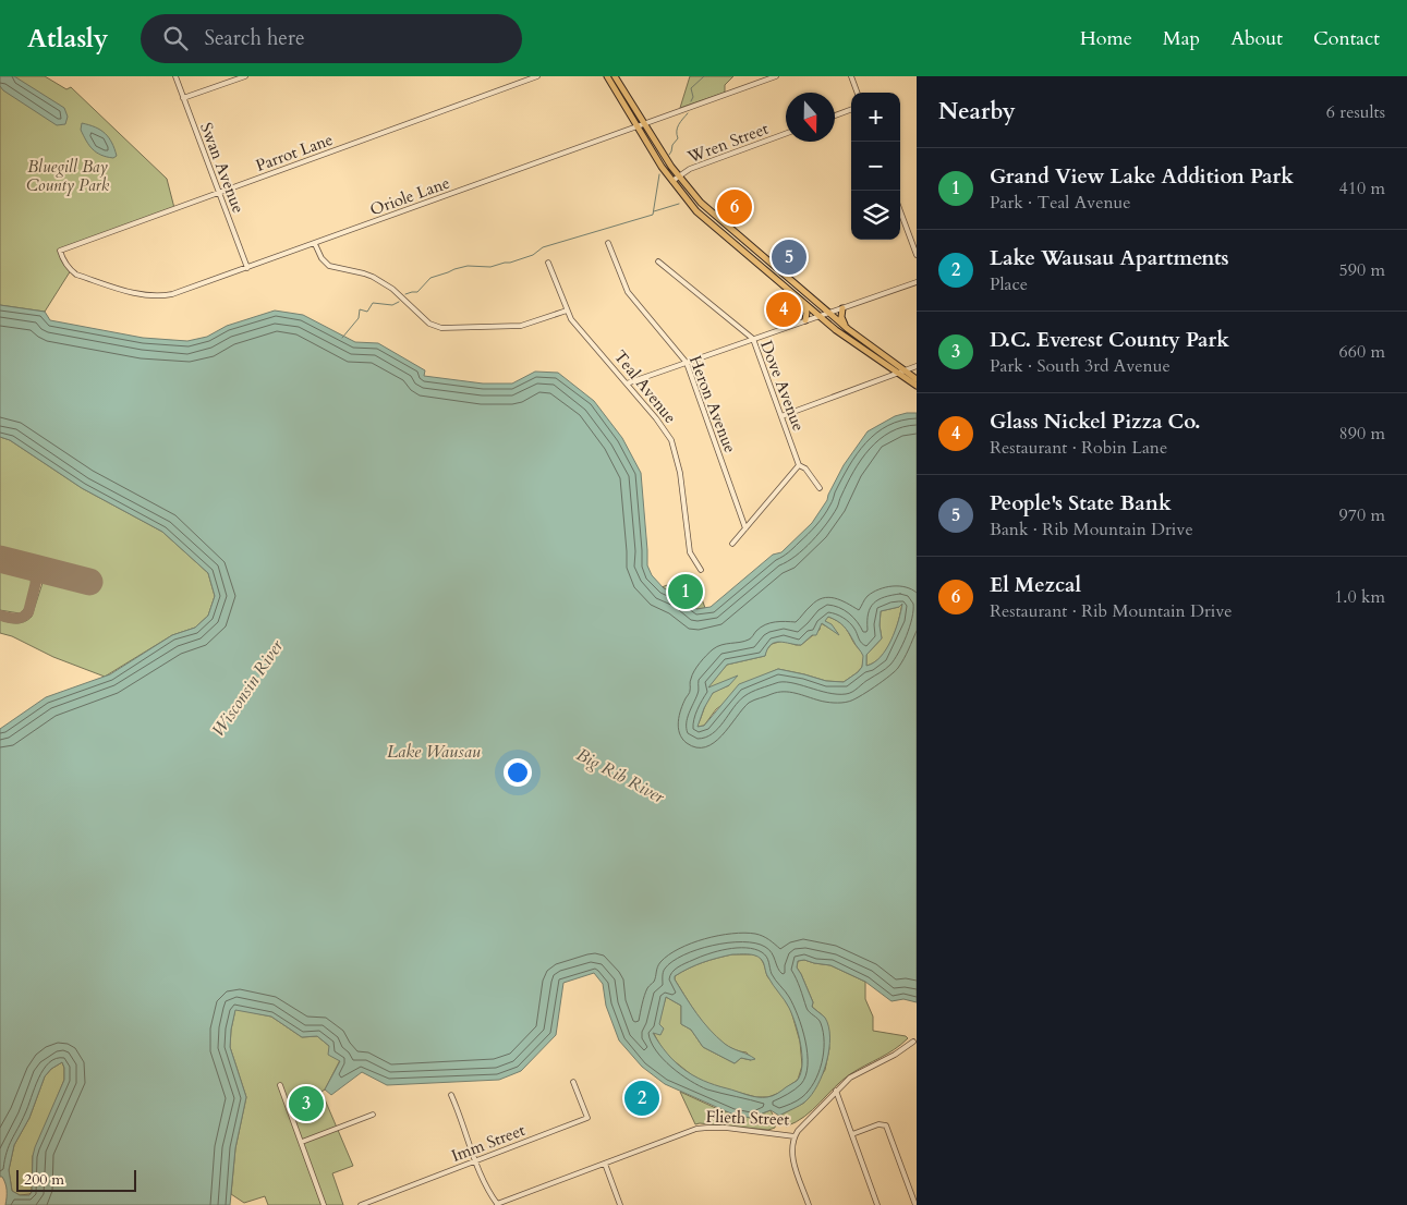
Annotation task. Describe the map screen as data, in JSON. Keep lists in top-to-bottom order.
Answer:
{
  "streets": {
    "street": [
      "Wren Street",
      "Parrot Lane",
      "Swan Avenue",
      "Oriole Lane",
      "Dove Avenue",
      "Teal Avenue",
      "Heron Avenue",
      "Flieth Street",
      "Imm Street"
    ]
  },
  "crossings": [
    ["Parrot Lane", "Swan Avenue"],
    ["Parrot Lane", "Oriole Lane"],
    ["Swan Avenue", "Oriole Lane"]
  ],
  "water": ["Wisconsin River", "Lake Wausau", "Big Rib River"],
  "parks": ["Bluegill Bay County Park"],
  "scale_bar": "200 m",
  "north": "bottom",
  "page": {
    "header": "Atlasly",
    "search": "Search here",
    "nav": [
      "Home",
      "Map",
      "About",
      "Contact"
    ],
    "heading": ["Nearby", "6 results"],
    "map_buttons": ["+", "−"],
    "list": [
      {
        "mark": "1",
        "name": "Grand View Lake Addition Park",
        "note": "Park · Teal Avenue",
        "value": "410 m"
      },
      {
        "mark": "2",
        "name": "Lake Wausau Apartments",
        "note": "Place",
        "value": "590 m"
      },
      {
        "mark": "3",
        "name": "D.C. Everest County Park",
        "note": "Park · South 3rd Avenue",
        "value": "660 m"
      },
      {
        "mark": "4",
        "name": "Glass Nickel Pizza Co.",
        "note": "Restaurant · Robin Lane",
        "value": "890 m"
      },
      {
        "mark": "5",
        "name": "People's State Bank",
        "note": "Bank · Rib Mountain Drive",
        "value": "970 m"
      },
      {
        "mark": "6",
        "name": "El Mezcal",
        "note": "Restaurant · Rib Mountain Drive",
        "value": "1.0 km"
      }
    ],
    "pins": [
      "6",
      "5",
      "4",
      "1",
      "2",
      "3"
    ],
    "scale": "200 m"
  }
}
